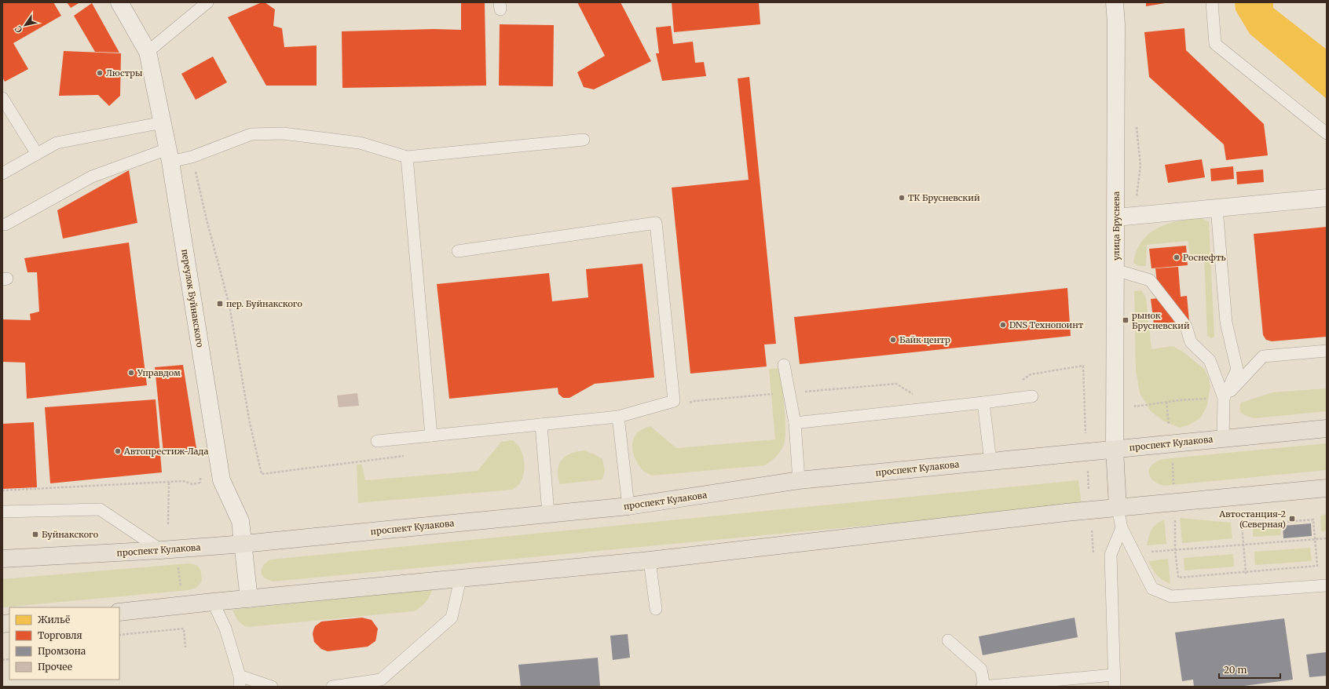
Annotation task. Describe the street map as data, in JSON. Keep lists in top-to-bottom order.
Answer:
{
  "streets": {
    "main road": ["проспект Кулакова"],
    "street": ["улица Бруснева", "переулок Буйнакского"]
  },
  "crossings": [
    ["улица Бруснева", "проспект Кулакова"],
    ["переулок Буйнакского", "проспект Кулакова"]
  ],
  "places": {
    "other": [
      "Люстры",
      "ТК Брусневский",
      "Роснефть",
      "DNS Технопоинт",
      "Байк центр",
      "Управдом",
      "Автопрестиж-Лада"
    ],
    "transit": [
      "пер. Буйнакского",
      "рынок Брусневский",
      "Автостанция-2 (Северная)",
      "Буйнакского"
    ]
  },
  "legend": [
    "Жильё",
    "Торговля",
    "Промзона",
    "Прочее"
  ],
  "scale_bar": "20 m",
  "north": "bottom left"
}
